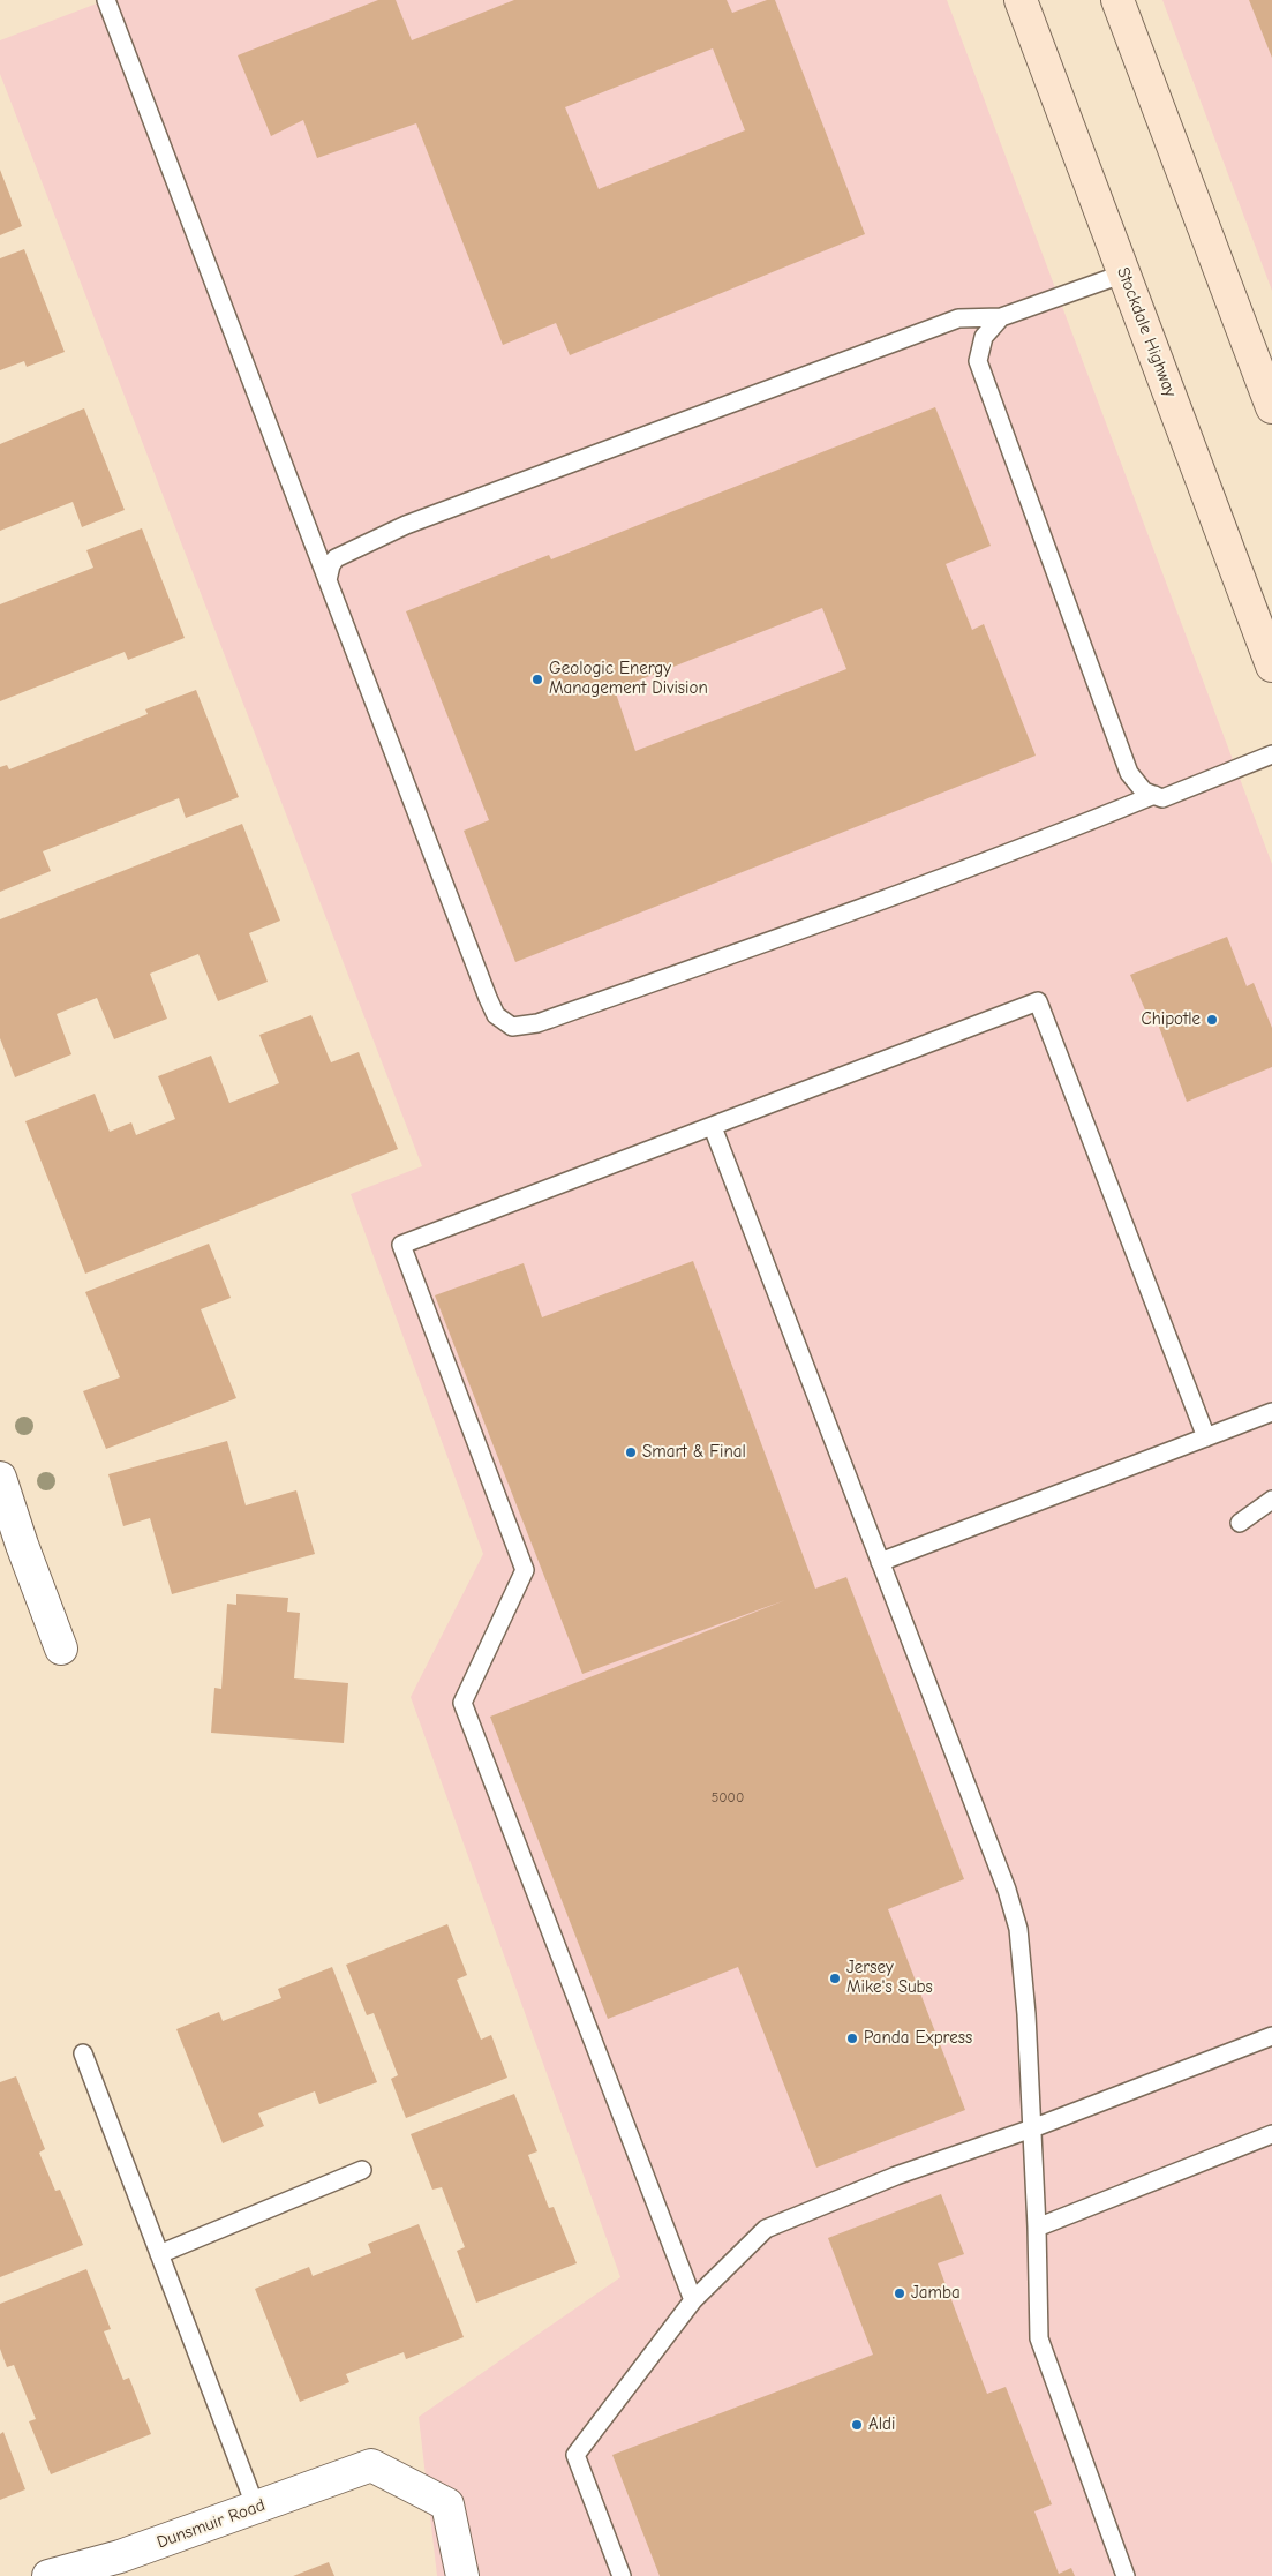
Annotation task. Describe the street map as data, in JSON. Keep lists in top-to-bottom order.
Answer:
{
  "streets": {
    "main road": ["Stockdale Highway"],
    "street": ["Dunsmuir Road"]
  },
  "places": [
    "Geologic Energy Management Division",
    "Chipotle",
    "Smart & Final",
    "Jersey Mike's Subs",
    "Panda Express",
    "Jamba",
    "Aldi"
  ],
  "house_numbers": ["5000"]
}
